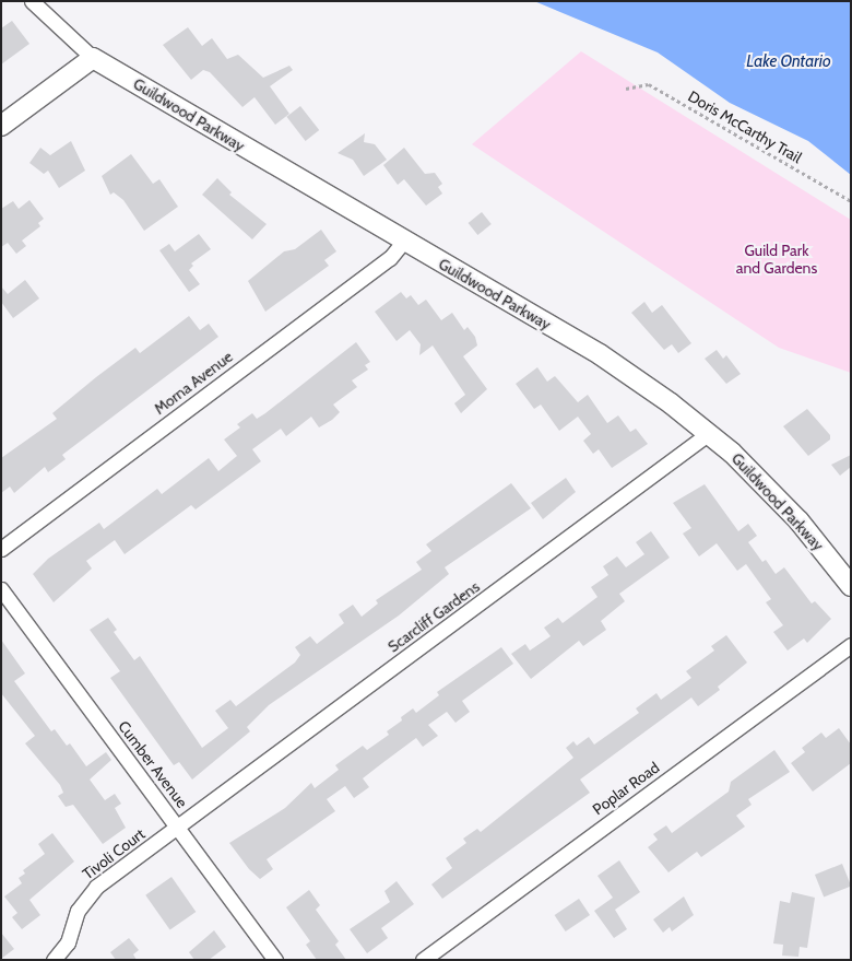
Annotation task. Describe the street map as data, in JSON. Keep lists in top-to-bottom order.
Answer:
{
  "streets": {
    "street": [
      "Guildwood Parkway",
      "Morna Avenue",
      "Scarcliff Gardens",
      "Cumber Avenue",
      "Poplar Road",
      "Tivoli Court"
    ],
    "path": ["Doris McCarthy Trail"]
  },
  "crossings": [
    ["Guildwood Parkway", "Morna Avenue"],
    ["Guildwood Parkway", "Scarcliff Gardens"],
    ["Scarcliff Gardens", "Cumber Avenue"],
    ["Scarcliff Gardens", "Tivoli Court"],
    ["Cumber Avenue", "Tivoli Court"]
  ],
  "water": ["Lake Ontario"],
  "parks": ["Guild Park and Gardens"]
}
